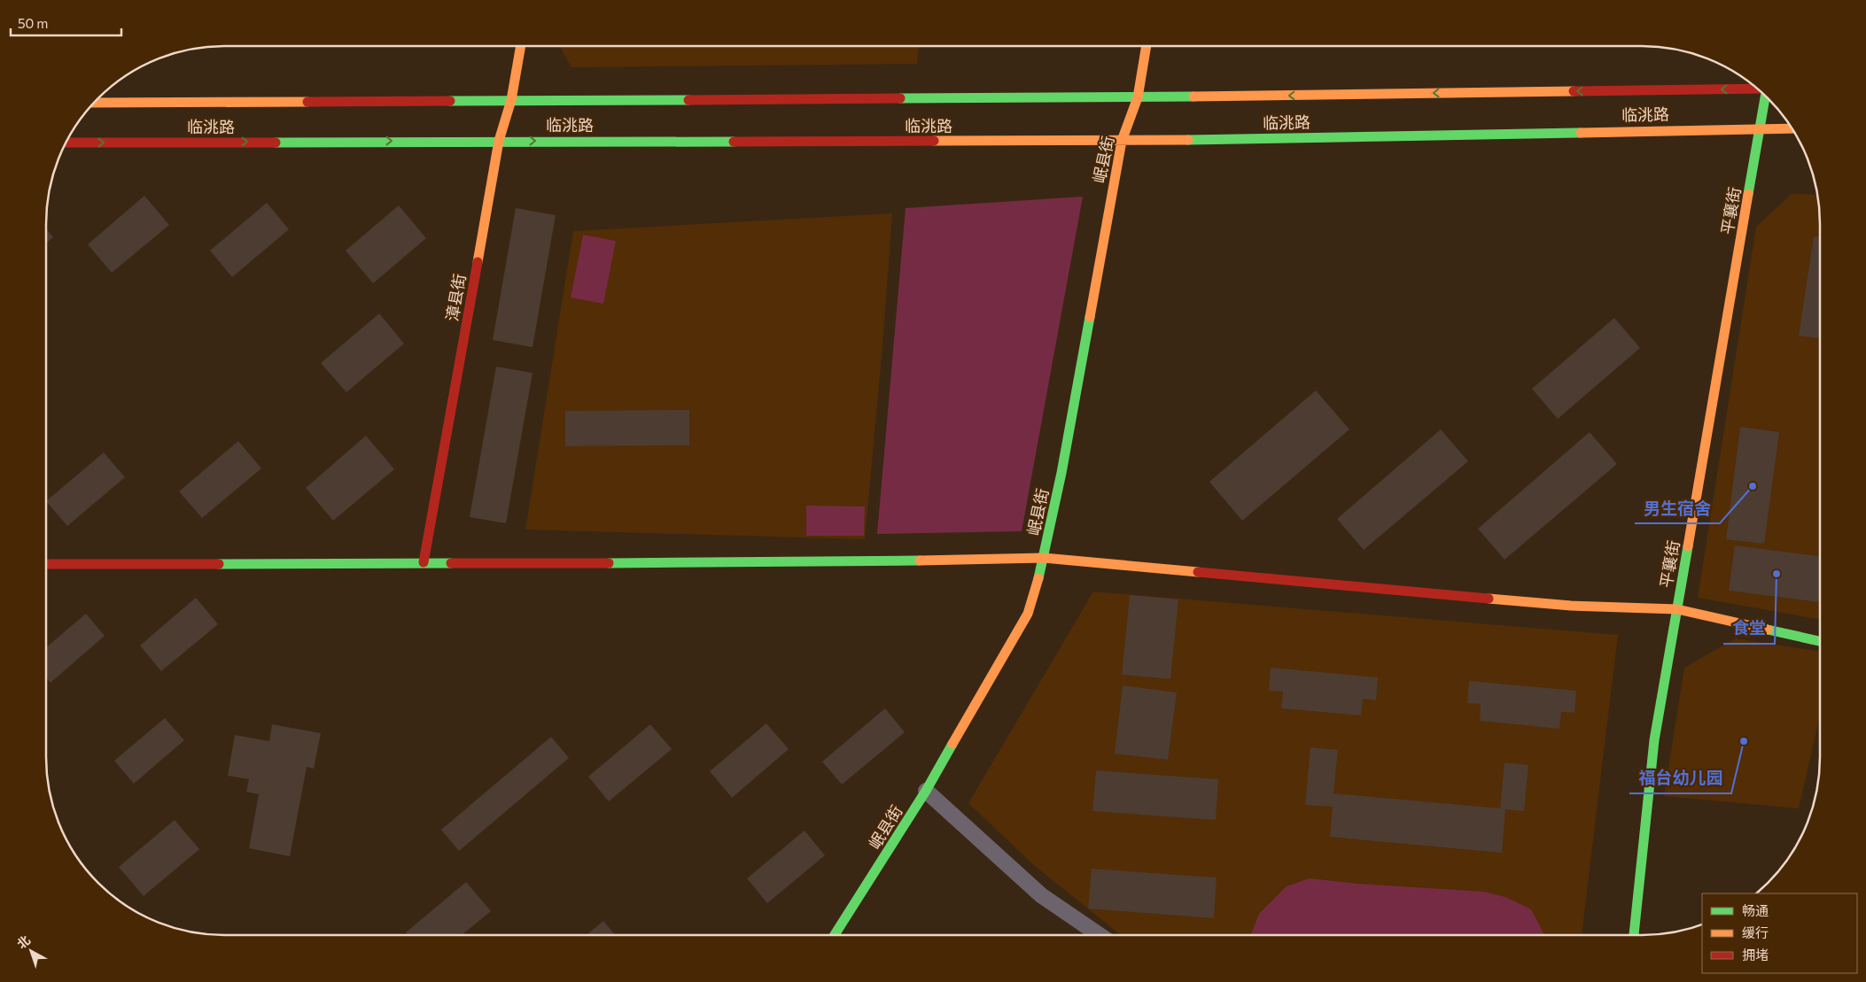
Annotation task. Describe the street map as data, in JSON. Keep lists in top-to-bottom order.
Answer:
{
  "streets": {
    "street": [
      "临洮路",
      "岷县街",
      "平襄街",
      "漳县街"
    ]
  },
  "crossings": [
    ["临洮路", "岷县街"],
    ["临洮路", "平襄街"],
    ["临洮路", "漳县街"]
  ],
  "places": ["男生宿舍", "食堂", "福台幼儿园"],
  "legend": ["畅通", "缓行", "拥堵"],
  "scale_bar": "50 m",
  "north": "top left"
}
